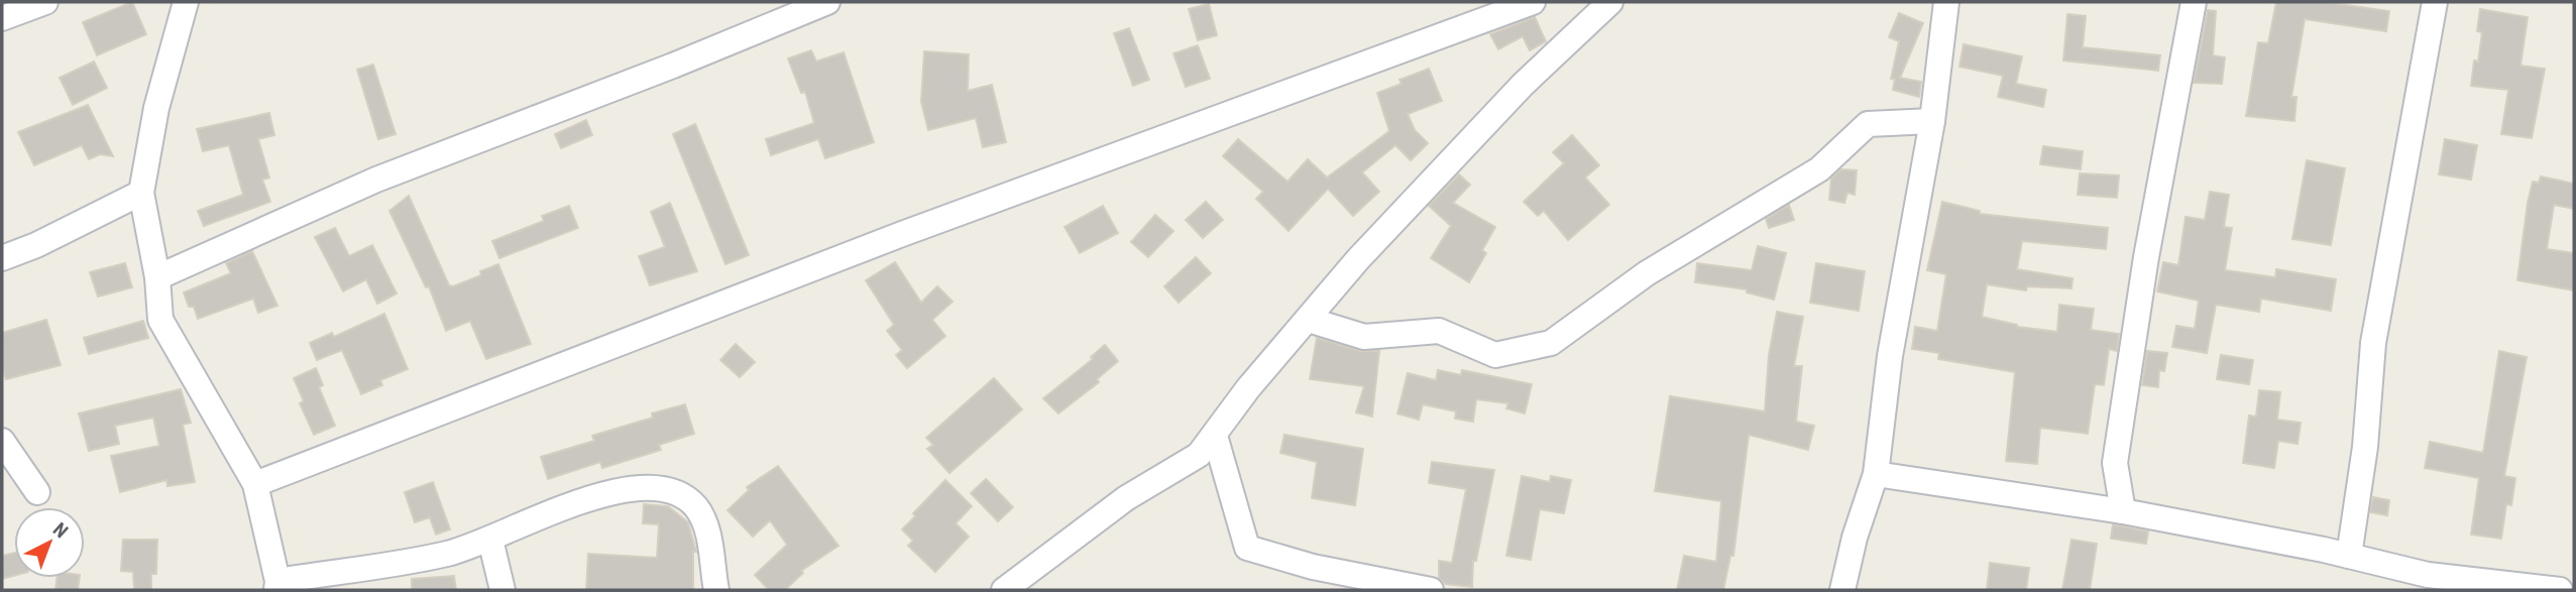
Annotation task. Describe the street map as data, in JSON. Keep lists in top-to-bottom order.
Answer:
{
  "north": "top right"
}
